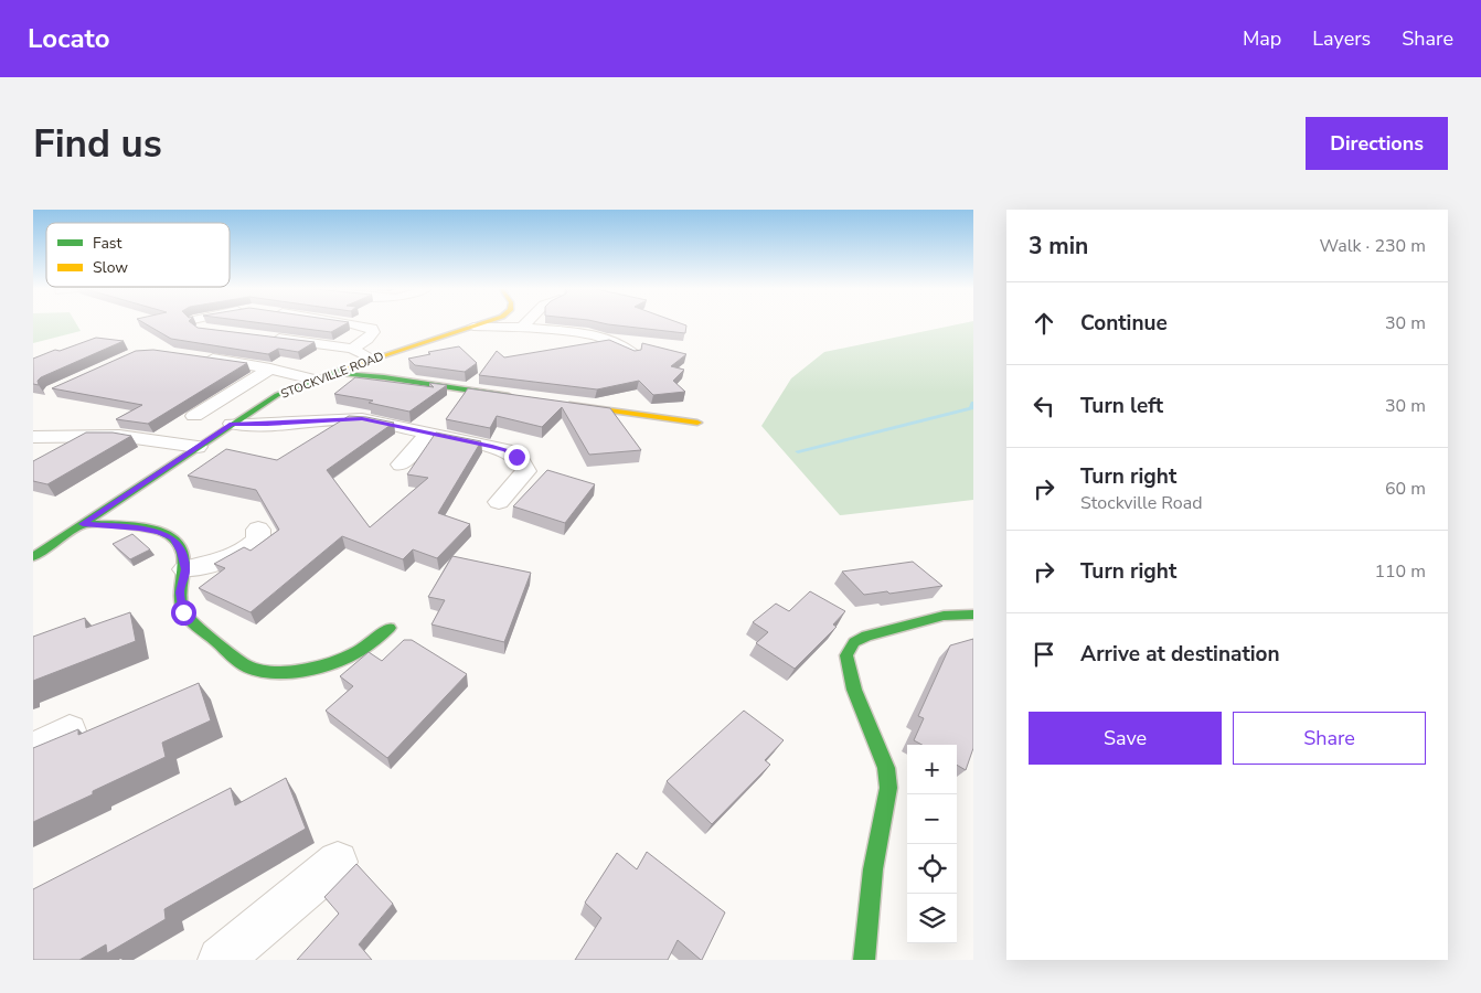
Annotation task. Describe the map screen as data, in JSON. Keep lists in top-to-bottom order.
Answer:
{
  "streets": {
    "street": ["STOCKVILLE ROAD"]
  },
  "legend": ["Fast", "Slow"],
  "page": {
    "header": "Locato",
    "nav": ["Map", "Layers", "Share"],
    "buttons": [
      "Directions",
      ["Save", "Share"]
    ],
    "title": "Find us",
    "heading": ["3 min", "Walk · 230 m"],
    "list": [
      ["Continue", "30 m"],
      ["Turn left", "30 m"],
      ["Turn right", "Stockville Road", "60 m"],
      ["Turn right", "110 m"],
      "Arrive at destination"
    ],
    "map_buttons": ["+", "−"]
  }
}
